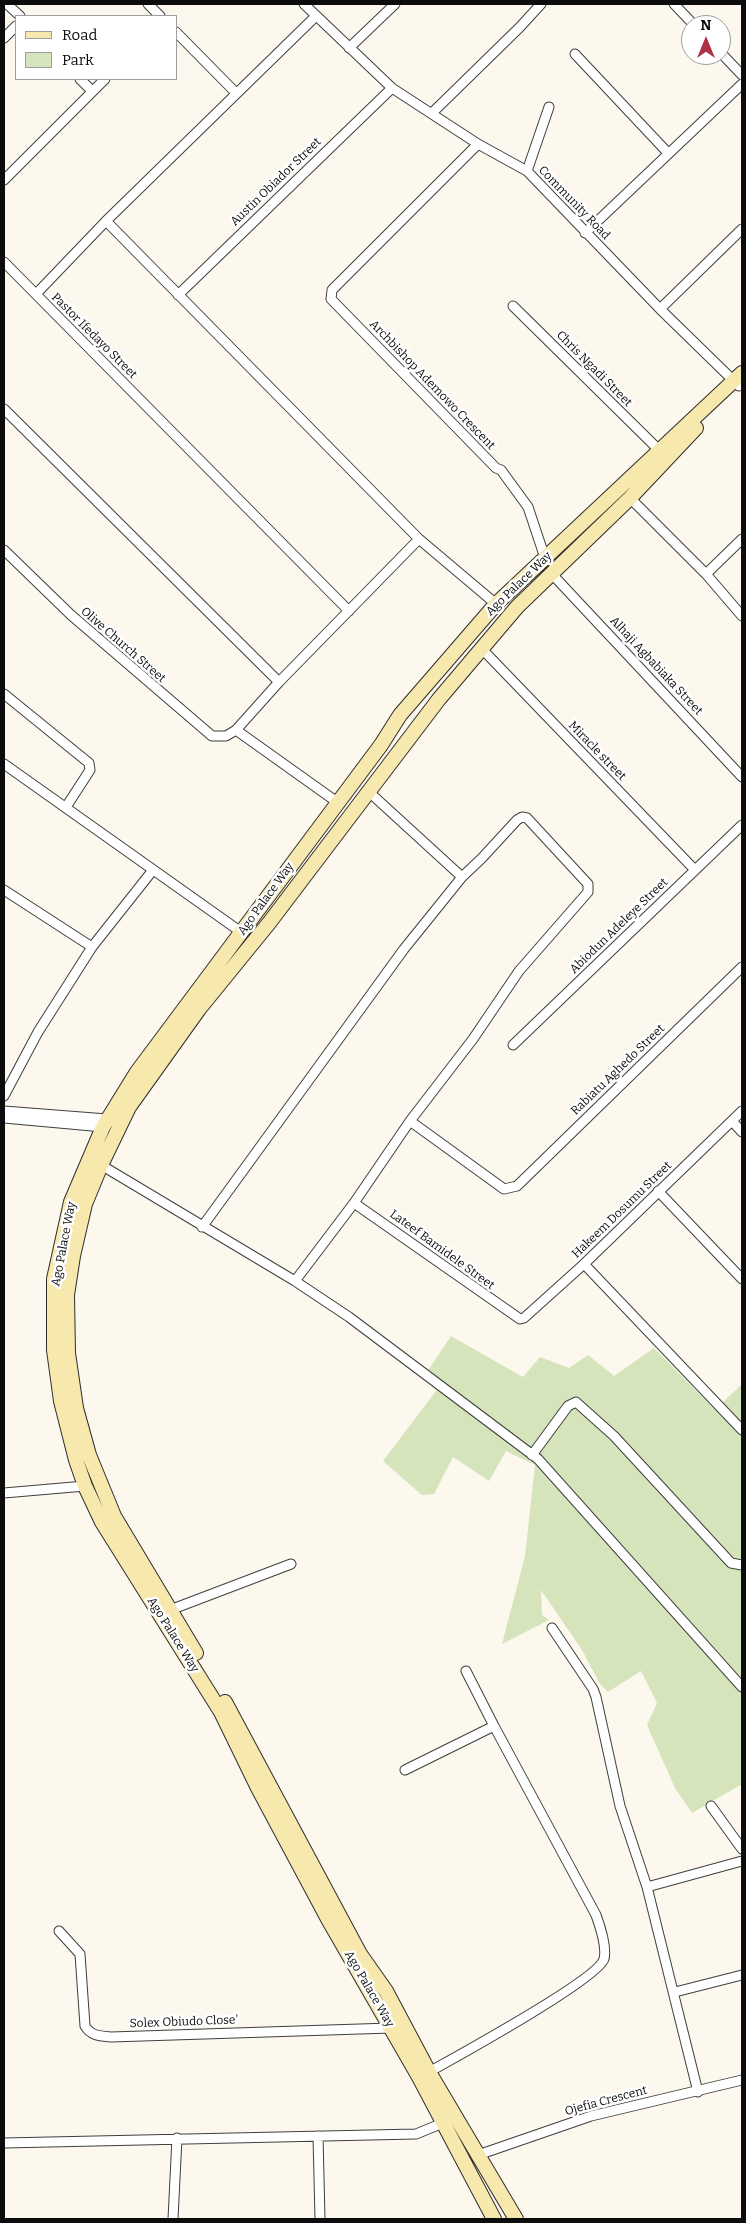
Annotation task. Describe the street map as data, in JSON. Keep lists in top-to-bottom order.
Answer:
{
  "streets": {
    "main road": ["Ago Palace Way"],
    "street": [
      "Austin Obiador Street",
      "Community Road",
      "Pastor Ifedayo Street",
      "Chris Ngadi Street",
      "Archbishop Ademowo Crescent",
      "Olive Church Street",
      "Alhaji Agbabiaka Street",
      "Miracle street",
      "Abiodun Adeleye Street",
      "Rabiatu Aghedo Street",
      "Hakeem Dosumu Street",
      "Lateef Bamidele Street",
      "Solex Obiudo Close'",
      "Ojefia Crescent"
    ]
  },
  "crossings": [
    ["Austin Obiador Street", "Community Road"],
    ["Community Road", "Pastor Ifedayo Street"],
    ["Community Road", "Archbishop Ademowo Crescent"],
    ["Community Road", "Ago Palace Way"],
    ["Chris Ngadi Street", "Ago Palace Way"],
    ["Archbishop Ademowo Crescent", "Ago Palace Way"],
    ["Ago Palace Way", "Alhaji Agbabiaka Street"],
    ["Ago Palace Way", "Miracle street"],
    ["Ago Palace Way", "Solex Obiudo Close'"],
    ["Ago Palace Way", "Ojefia Crescent"],
    ["Miracle street", "Abiodun Adeleye Street"],
    ["Hakeem Dosumu Street", "Lateef Bamidele Street"]
  ],
  "legend": ["Road", "Park"],
  "north": "top"
}
